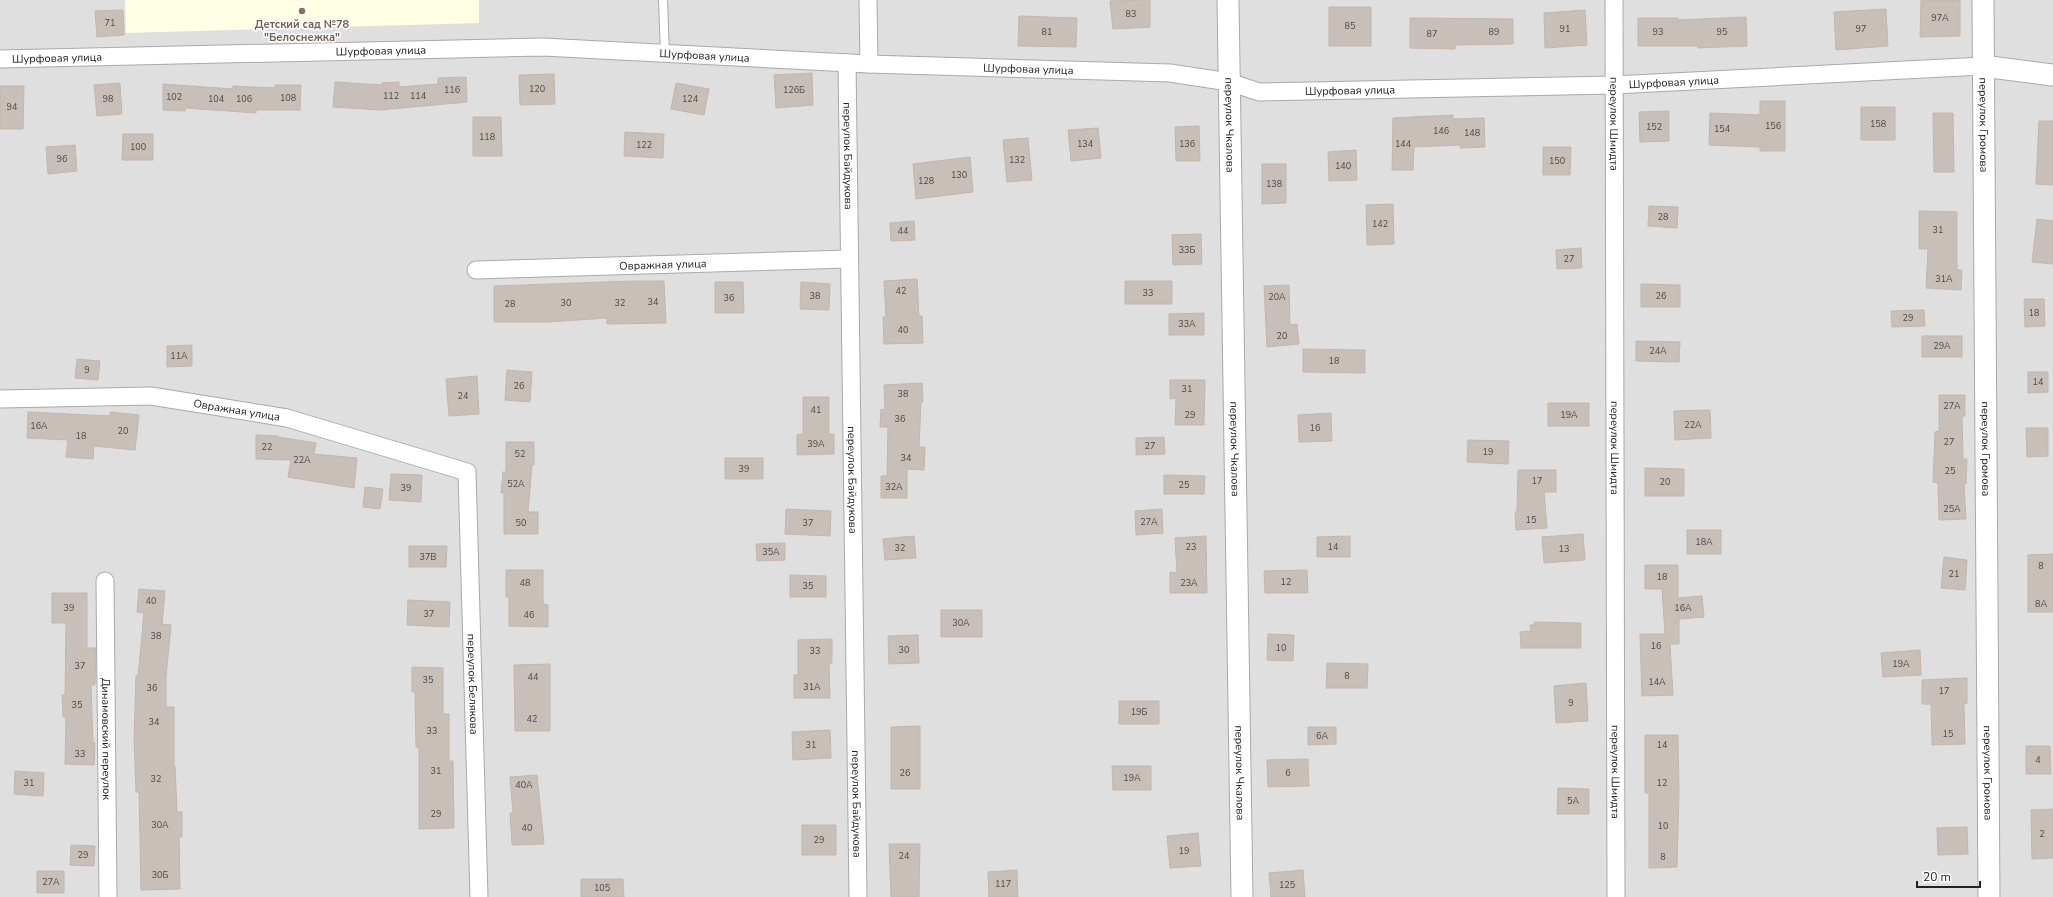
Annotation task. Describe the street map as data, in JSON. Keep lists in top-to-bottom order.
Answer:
{
  "streets": {
    "street": [
      "Шурфовая улица",
      "переулок Шмидта",
      "переулок Чкалова",
      "переулок Громова",
      "переулок Байдукова",
      "Овражная улица",
      "переулок Белякова",
      "Динамовский переулок"
    ]
  },
  "crossings": [
    ["Шурфовая улица", "переулок Шмидта"],
    ["Шурфовая улица", "переулок Чкалова"],
    ["Шурфовая улица", "переулок Громова"],
    ["Шурфовая улица", "переулок Байдукова"],
    ["переулок Байдукова", "Овражная улица"],
    ["Овражная улица", "переулок Белякова"]
  ],
  "places": ["Детский сад №78 \"Белоснежка\""],
  "house_numbers": [
    "83",
    "97А",
    "71",
    "85",
    "91",
    "97",
    "81",
    "89",
    "93",
    "95",
    "87",
    "120",
    "116",
    "126Б",
    "112",
    "114",
    "102",
    "108",
    "98",
    "104",
    "106",
    "124",
    "94",
    "158",
    "156",
    "152",
    "154",
    "146",
    "148",
    "118",
    "134",
    "136",
    "144",
    "122",
    "100",
    "96",
    "132",
    "150",
    "140",
    "130",
    "128",
    "138",
    "28",
    "142",
    "31",
    "44",
    "33Б",
    "27",
    "31А",
    "42",
    "33",
    "38",
    "26",
    "20А",
    "36",
    "34",
    "30",
    "32",
    "28",
    "18",
    "29",
    "33А",
    "40",
    "20",
    "29А",
    "24А",
    "11А",
    "18",
    "9",
    "14",
    "26",
    "31",
    "38",
    "24",
    "27А",
    "41",
    "29",
    "19А",
    "36",
    "22А",
    "16А",
    "16",
    "20",
    "18",
    "27",
    "39А",
    "27",
    "22",
    "19",
    "52",
    "34",
    "22А",
    "39",
    "25",
    "17",
    "20",
    "52А",
    "25",
    "32А",
    "39",
    "25А",
    "15",
    "27А",
    "50",
    "37",
    "18А",
    "23",
    "14",
    "32",
    "13",
    "35А",
    "37В",
    "8",
    "21",
    "18",
    "12",
    "48",
    "23А",
    "35",
    "40",
    "8А",
    "39",
    "16А",
    "37",
    "46",
    "30А",
    "38",
    "16",
    "10",
    "30",
    "33",
    "19А",
    "37",
    "8",
    "44",
    "35",
    "14А",
    "31А",
    "36",
    "17",
    "9",
    "35",
    "19Б",
    "42",
    "34",
    "33",
    "15",
    "6А",
    "31",
    "14",
    "33",
    "4",
    "31",
    "26",
    "6",
    "19А",
    "32",
    "31",
    "12",
    "40А",
    "5А",
    "29",
    "30А",
    "10",
    "40",
    "2",
    "29",
    "19",
    "29",
    "24",
    "8",
    "30Б",
    "27А",
    "117",
    "125",
    "105"
  ],
  "scale_bar": "20 m"
}
